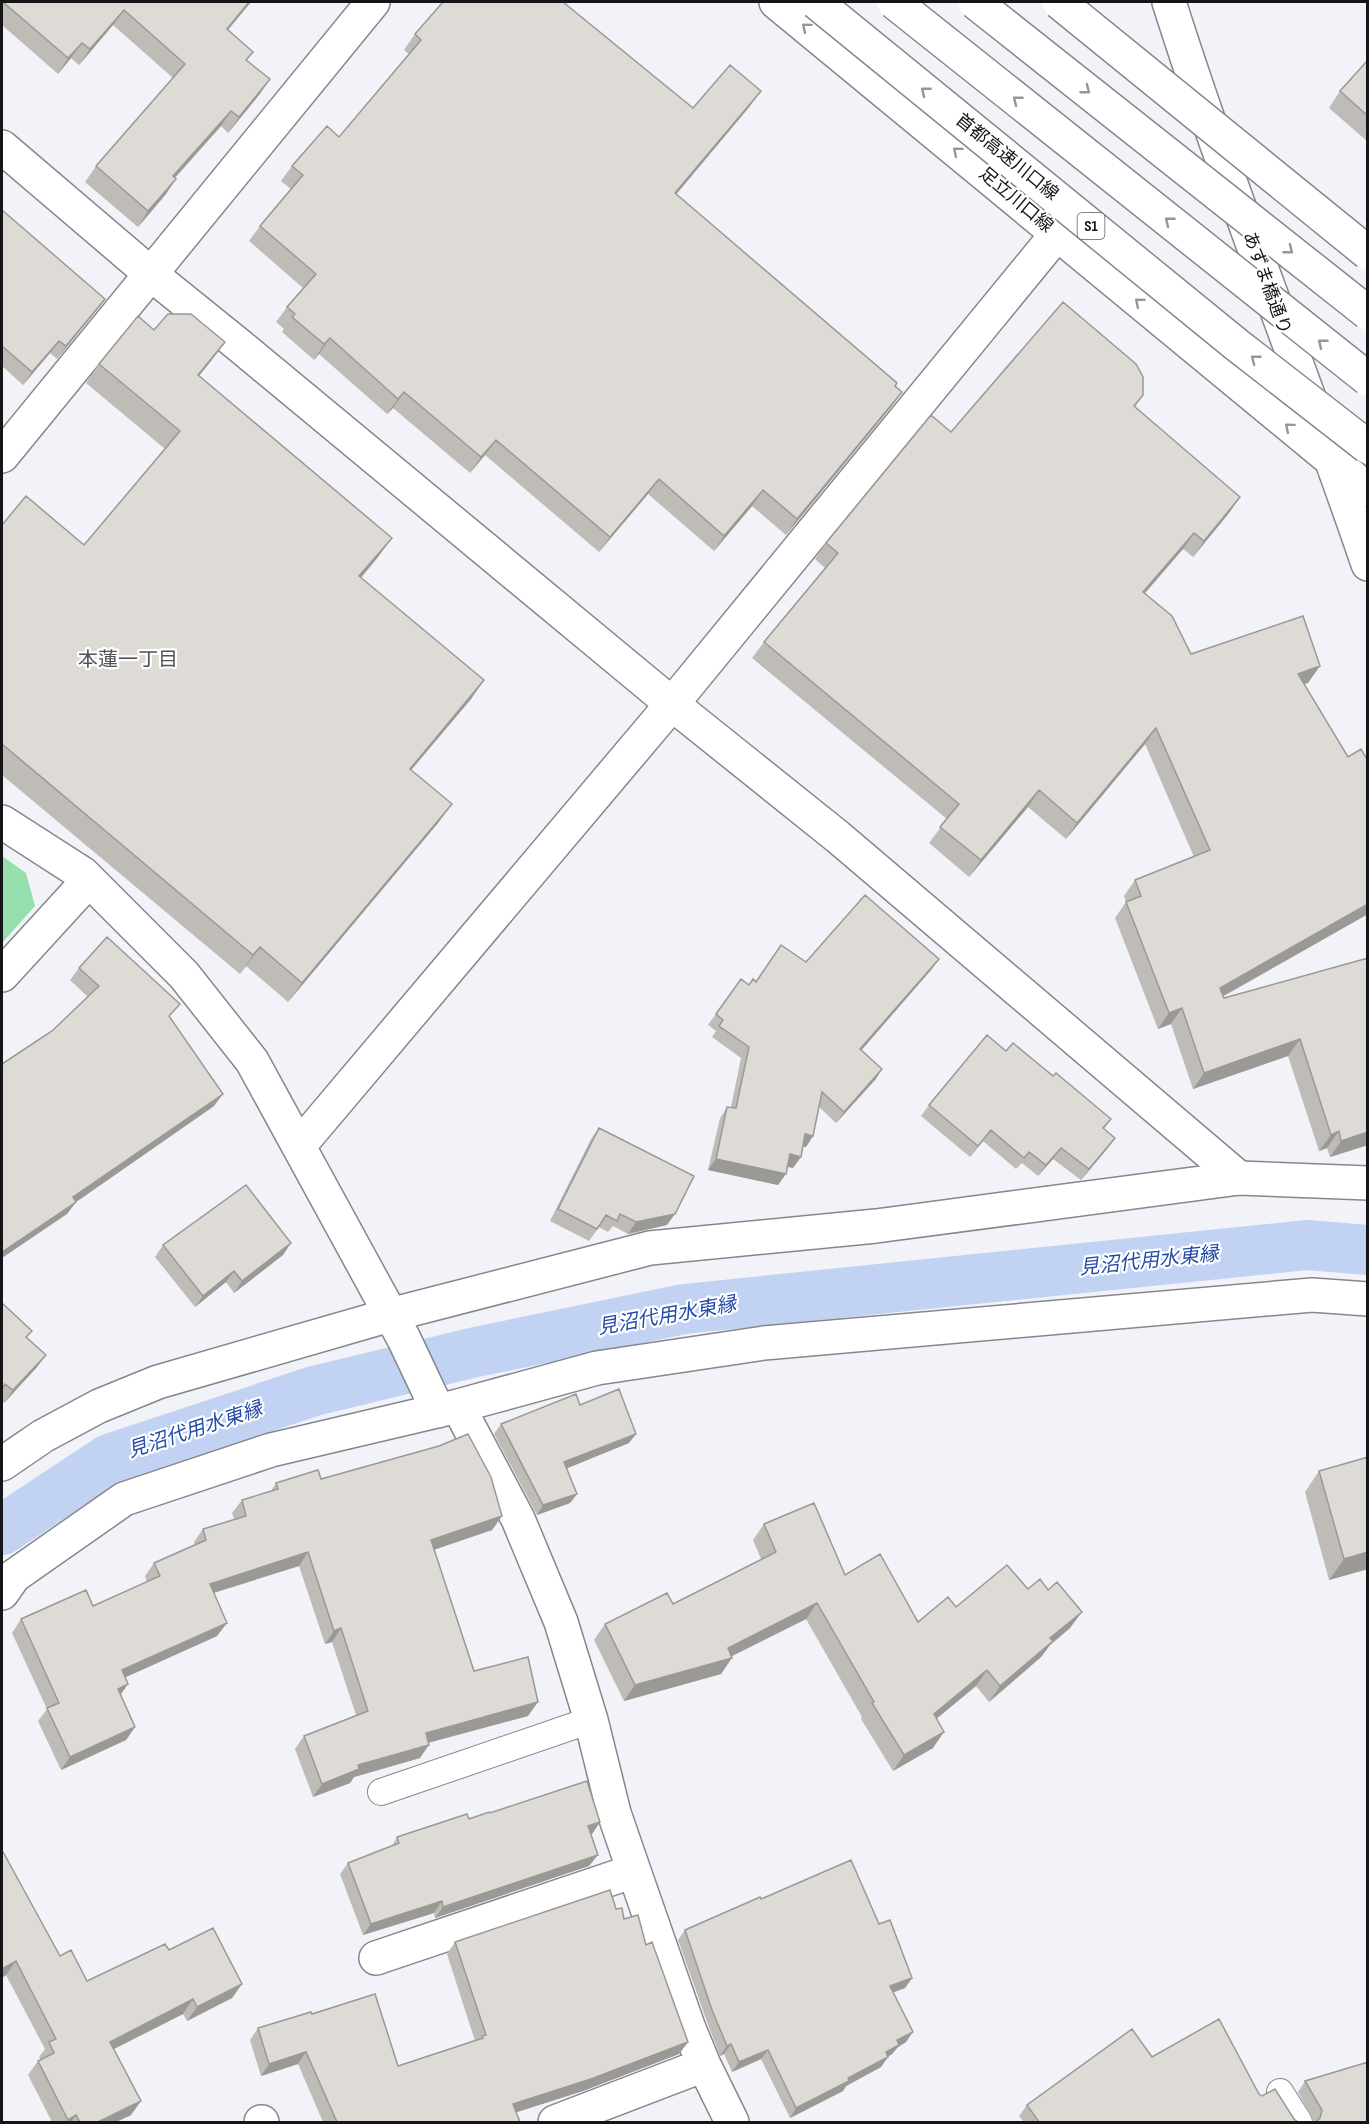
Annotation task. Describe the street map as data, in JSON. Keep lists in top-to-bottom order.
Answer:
{
  "streets": {
    "main road": [
      "首都高速川口線",
      "足立川口線",
      "S1",
      "あずま橋通り"
    ]
  },
  "crossings": [
    ["足立川口線", "あずま橋通り"]
  ],
  "districts": ["本蓮一丁目"],
  "water": ["見沼代用水東縁"]
}
